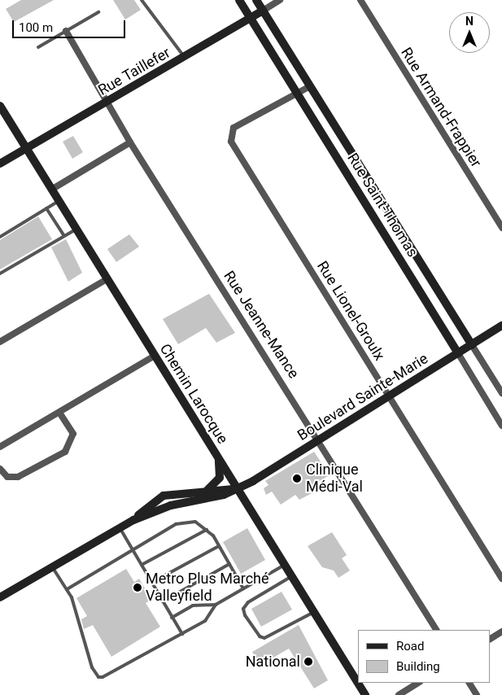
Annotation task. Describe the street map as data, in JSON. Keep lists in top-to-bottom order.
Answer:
{
  "streets": {
    "street": [
      "Rue Taillefer",
      "Rue Armand-Frappier",
      "Rue Saint-Thomas",
      "Rue Lionel-Groulx",
      "Rue Jeanne-Mance",
      "Chemin Larocque",
      "Boulevard Sainte-Marie"
    ]
  },
  "crossings": [
    ["Rue Taillefer", "Rue Saint-Thomas"],
    ["Rue Taillefer", "Rue Jeanne-Mance"],
    ["Rue Taillefer", "Chemin Larocque"],
    ["Rue Saint-Thomas", "Rue Lionel-Groulx"],
    ["Rue Saint-Thomas", "Boulevard Sainte-Marie"],
    ["Rue Lionel-Groulx", "Boulevard Sainte-Marie"],
    ["Rue Jeanne-Mance", "Boulevard Sainte-Marie"],
    ["Chemin Larocque", "Boulevard Sainte-Marie"]
  ],
  "places": ["Clinique Médi-Val", "Metro Plus Marché Valleyfield", "National"],
  "legend": ["Road", "Building"],
  "scale_bar": "100 m",
  "north": "top"
}
